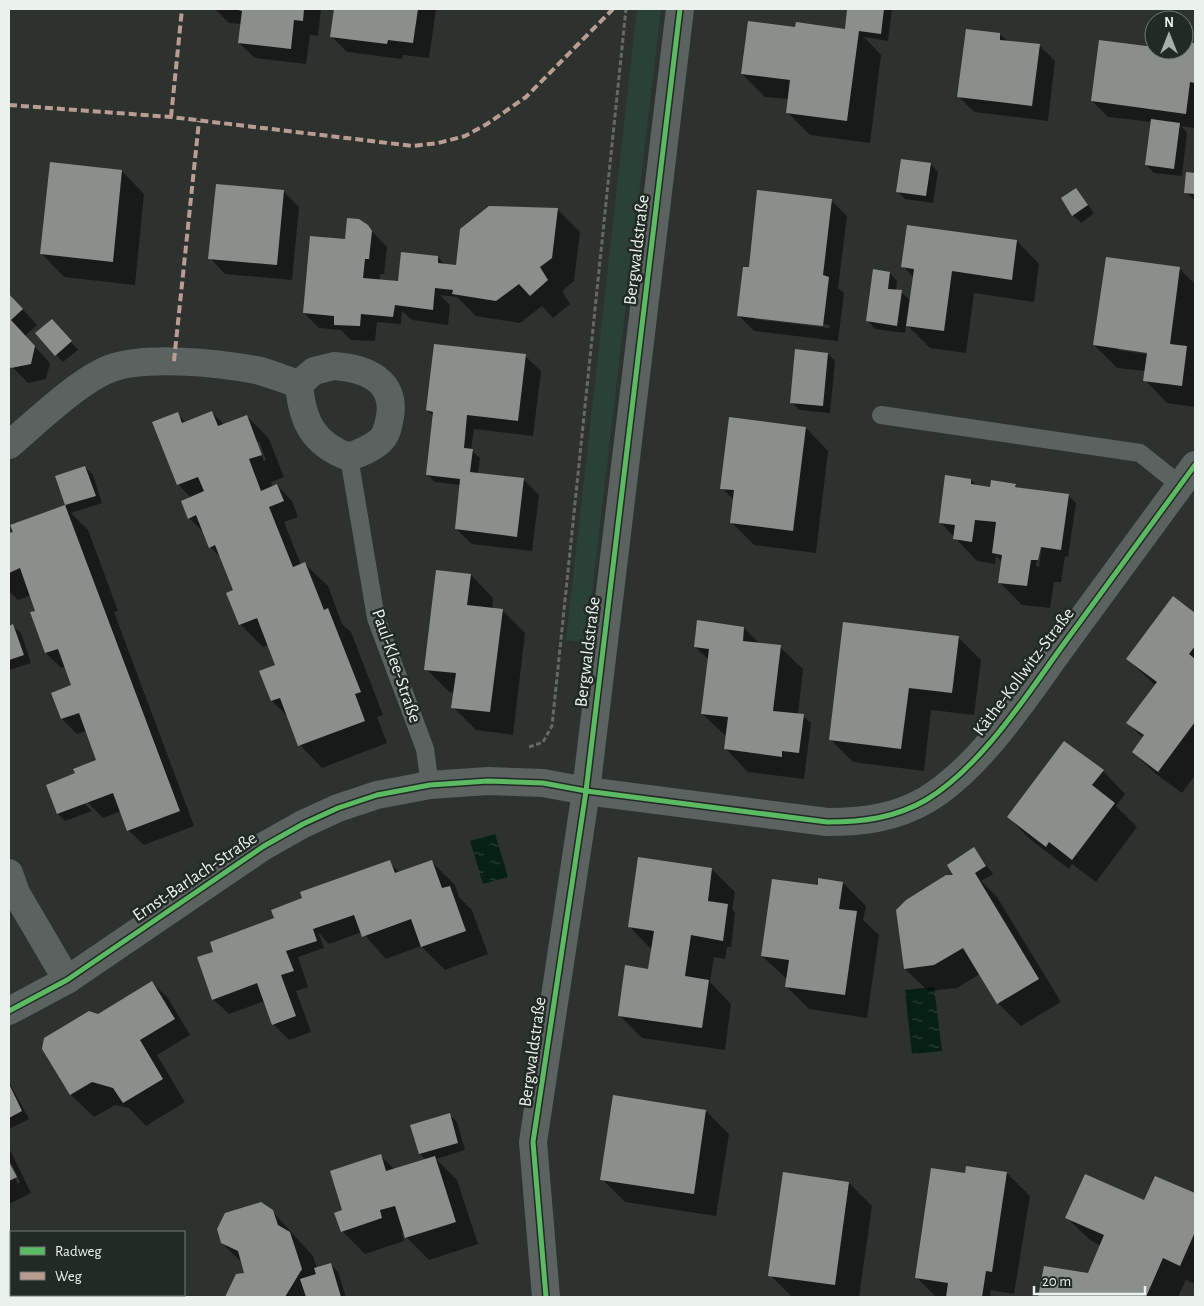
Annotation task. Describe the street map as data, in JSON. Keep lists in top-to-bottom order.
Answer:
{
  "streets": {
    "street": ["Bergwaldstraße", "Käthe-Kollwitz-Straße", "Ernst-Barlach-Straße"],
    "lane": ["Paul-Klee-Straße"]
  },
  "crossings": [
    ["Bergwaldstraße", "Käthe-Kollwitz-Straße"],
    ["Bergwaldstraße", "Ernst-Barlach-Straße"],
    ["Paul-Klee-Straße", "Ernst-Barlach-Straße"],
    ["Käthe-Kollwitz-Straße", "Ernst-Barlach-Straße"]
  ],
  "legend": ["Radweg", "Weg"],
  "scale_bar": "20 m",
  "north": "top"
}
